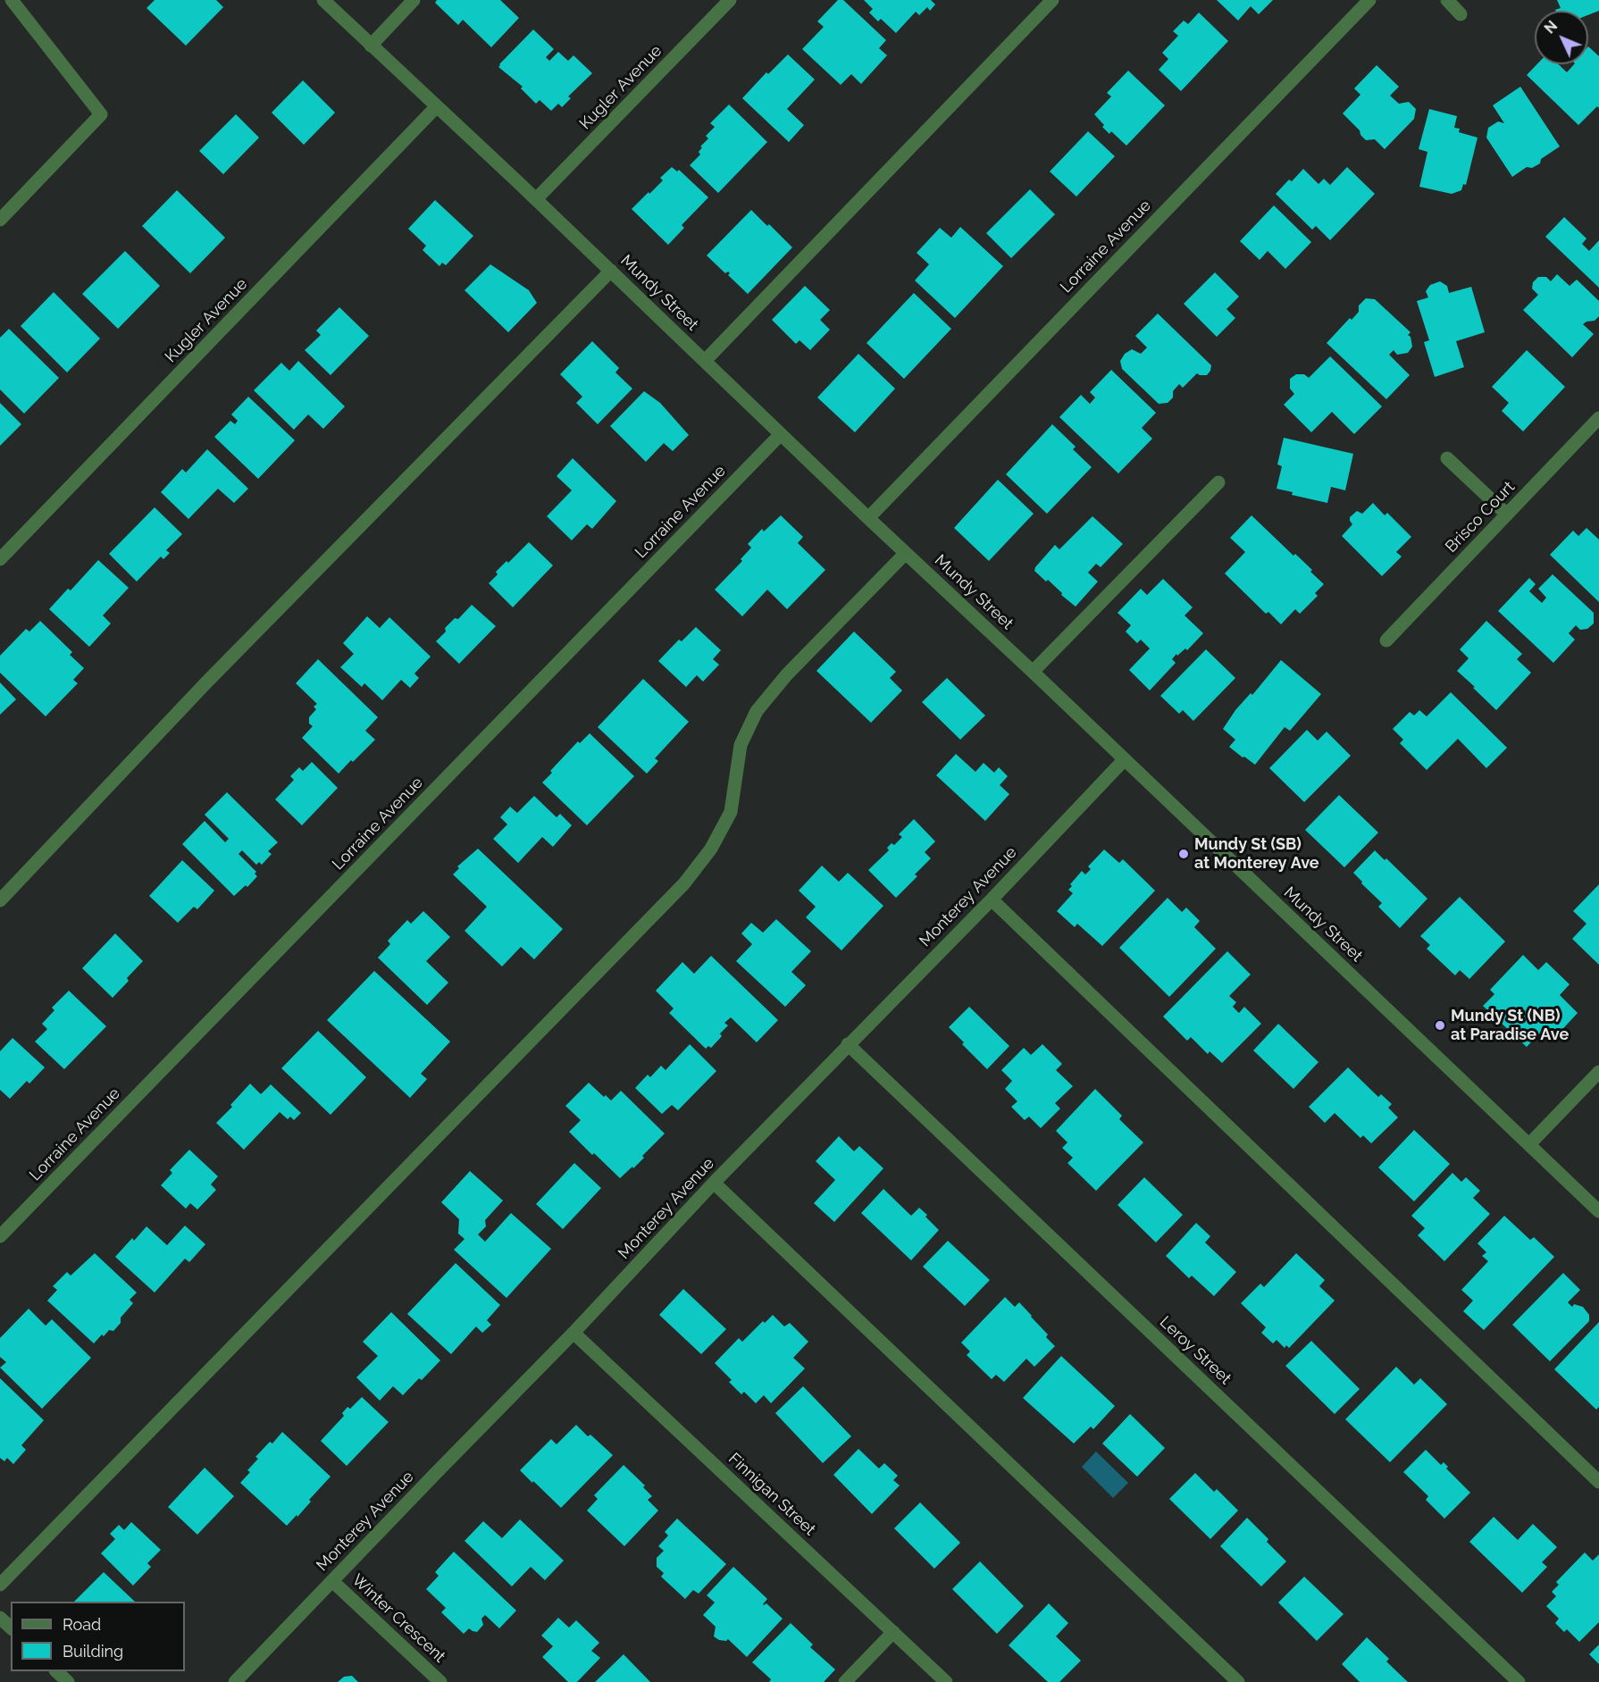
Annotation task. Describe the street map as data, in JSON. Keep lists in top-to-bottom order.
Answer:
{
  "streets": {
    "street": [
      "Kugler Avenue",
      "Lorraine Avenue",
      "Mundy Street",
      "Brisco Court",
      "Monterey Avenue",
      "Leroy Street",
      "Finnigan Street",
      "Winter Crescent"
    ]
  },
  "crossings": [
    ["Kugler Avenue", "Mundy Street"],
    ["Lorraine Avenue", "Mundy Street"],
    ["Mundy Street", "Monterey Avenue"],
    ["Monterey Avenue", "Leroy Street"],
    ["Monterey Avenue", "Finnigan Street"],
    ["Monterey Avenue", "Winter Crescent"]
  ],
  "places": ["Mundy St (SB) at Monterey Ave", "Mundy St (NB) at Paradise Ave"],
  "legend": ["Road", "Building"],
  "north": "top left"
}
